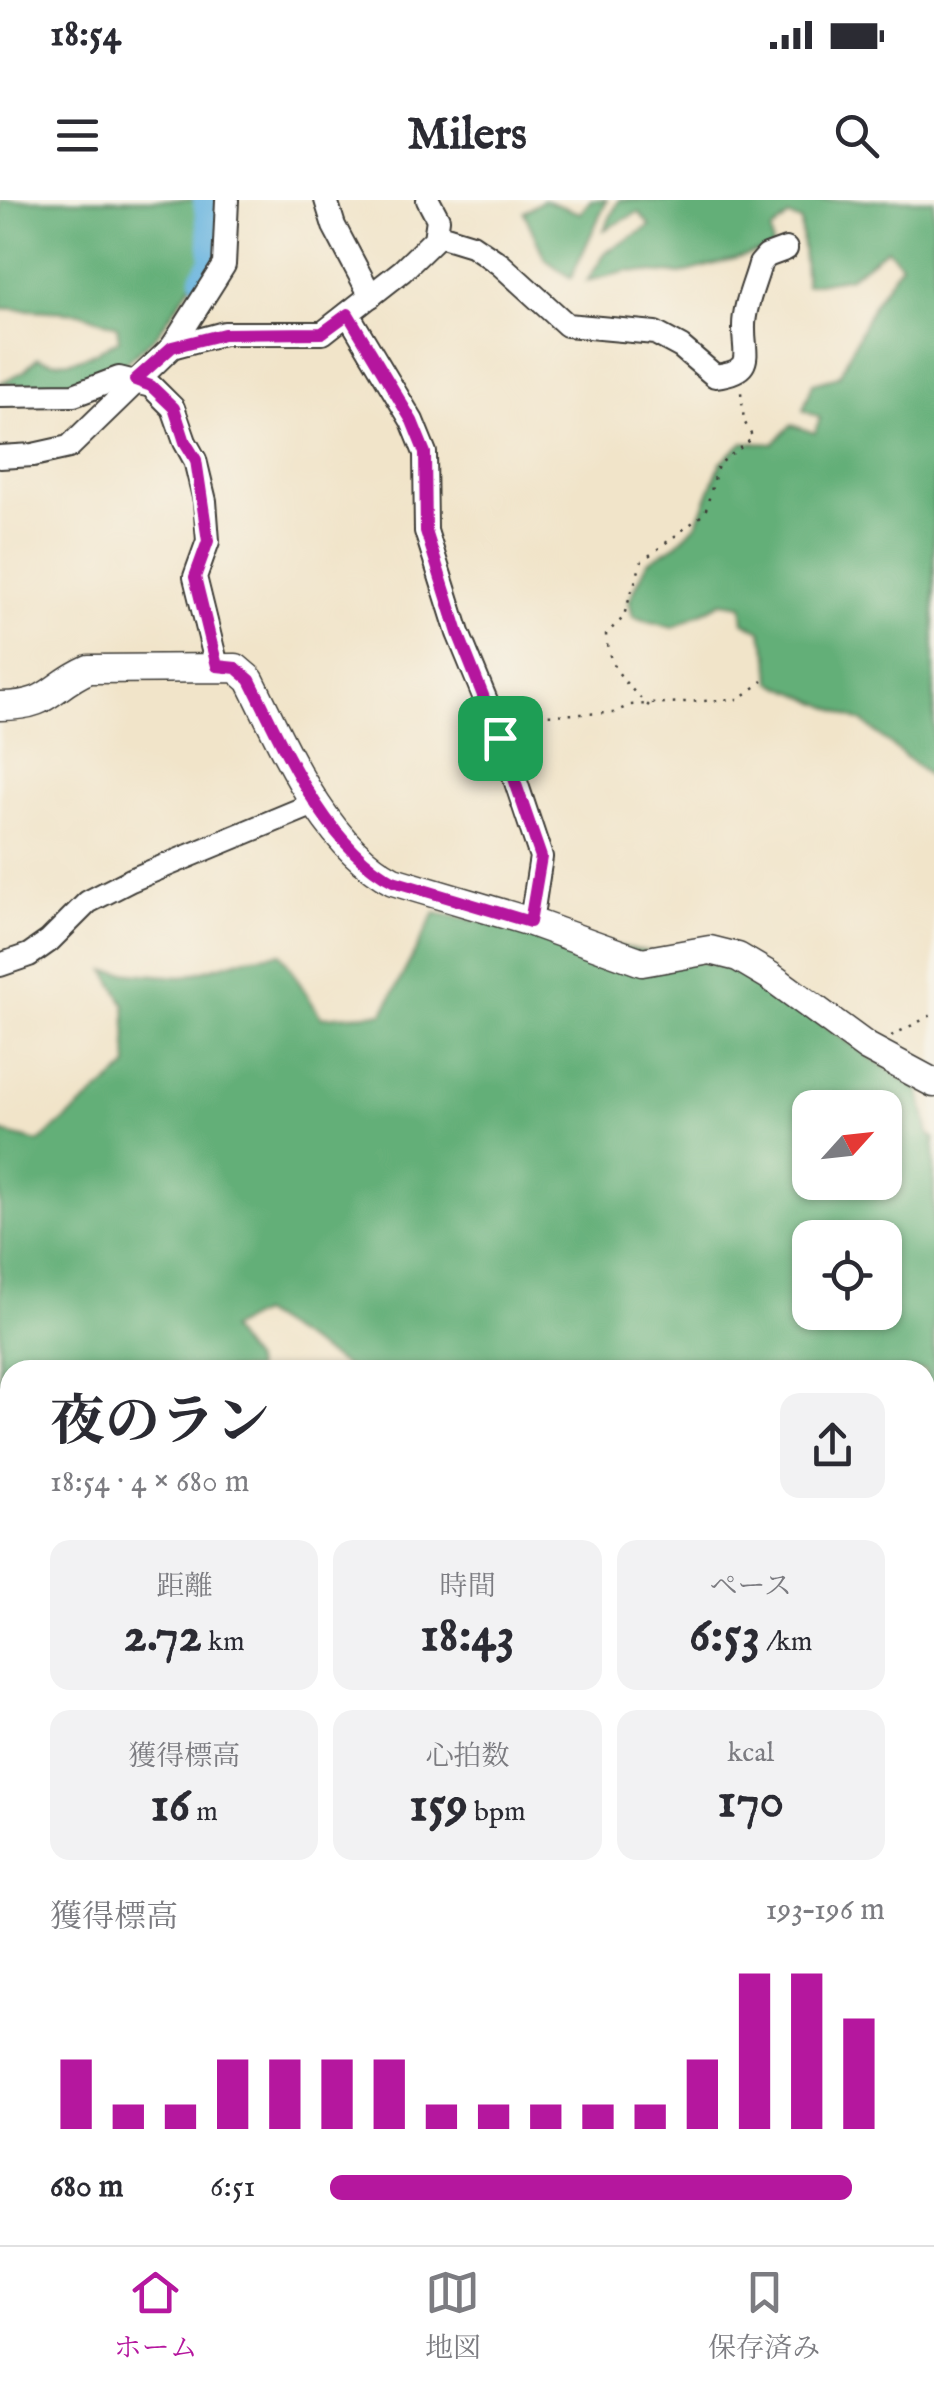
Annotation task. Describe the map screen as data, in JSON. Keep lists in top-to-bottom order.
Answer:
{
  "north": "top right",
  "page": {
    "status": "18:54",
    "header": "Milers",
    "heading": ["夜のラン", "18:54 · 4 × 680 m"],
    "stats": [
      ["距離", "2.72 km"],
      ["時間", "18:43"],
      ["ペース", "6:53 /km"],
      ["獲得標高", "16 m"],
      ["心拍数", "159 bpm"],
      ["kcal", "170"]
    ],
    "chart": ["獲得標高", "193–196 m"],
    "list": [
      {
        "name": "680 m",
        "note": "6:51"
      }
    ],
    "tabs": ["ホーム", "地図", "保存済み"]
  }
}
